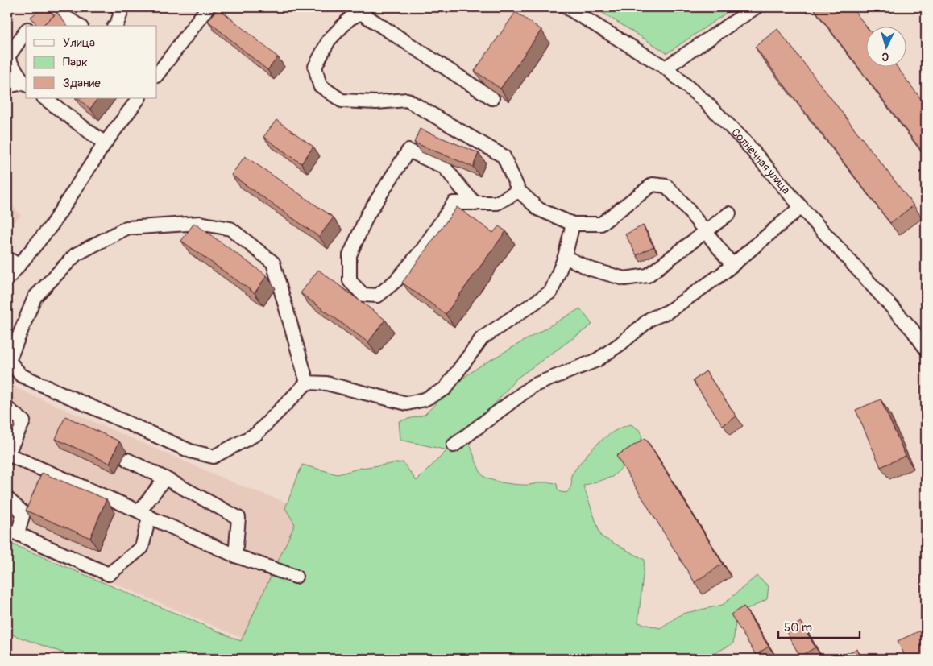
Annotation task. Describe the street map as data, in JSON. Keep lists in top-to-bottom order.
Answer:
{
  "streets": {
    "street": ["Солнечная улица"]
  },
  "legend": ["Улица", "Парк", "Здание"],
  "scale_bar": "50 m",
  "north": "bottom"
}
